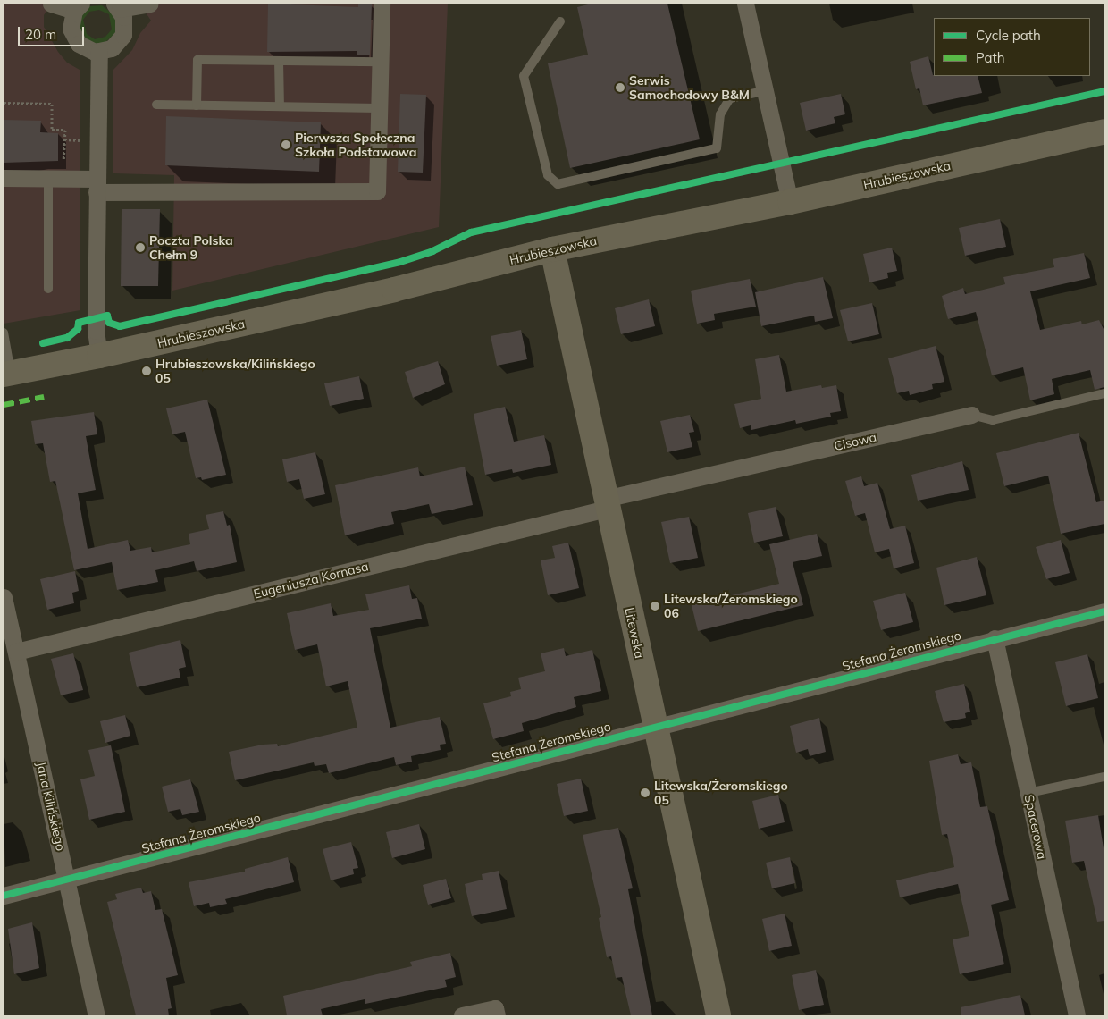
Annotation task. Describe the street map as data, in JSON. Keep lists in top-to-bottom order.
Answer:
{
  "streets": {
    "main road": ["Hrubieszowska", "Litewska"],
    "street": [
      "Cisowa",
      "Eugeniusza Kornasa",
      "Stefana Żeromskiego",
      "Jana Kilińskiego",
      "Spacerowa"
    ]
  },
  "crossings": [
    ["Hrubieszowska", "Litewska"],
    ["Cisowa", "Eugeniusza Kornasa"],
    ["Cisowa", "Litewska"],
    ["Eugeniusza Kornasa", "Litewska"],
    ["Eugeniusza Kornasa", "Jana Kilińskiego"],
    ["Litewska", "Stefana Żeromskiego"],
    ["Stefana Żeromskiego", "Jana Kilińskiego"],
    ["Stefana Żeromskiego", "Spacerowa"]
  ],
  "places": [
    "Serwis Samochodowy B&M",
    "Pierwsza Społeczna Szkoła Podstawowa",
    "Poczta Polska Chełm 9",
    "Hrubieszowska/Kilińskiego 05",
    "Litewska/Żeromskiego 06",
    "Litewska/Żeromskiego 05"
  ],
  "legend": ["Cycle path", "Path"],
  "scale_bar": "20 m"
}
